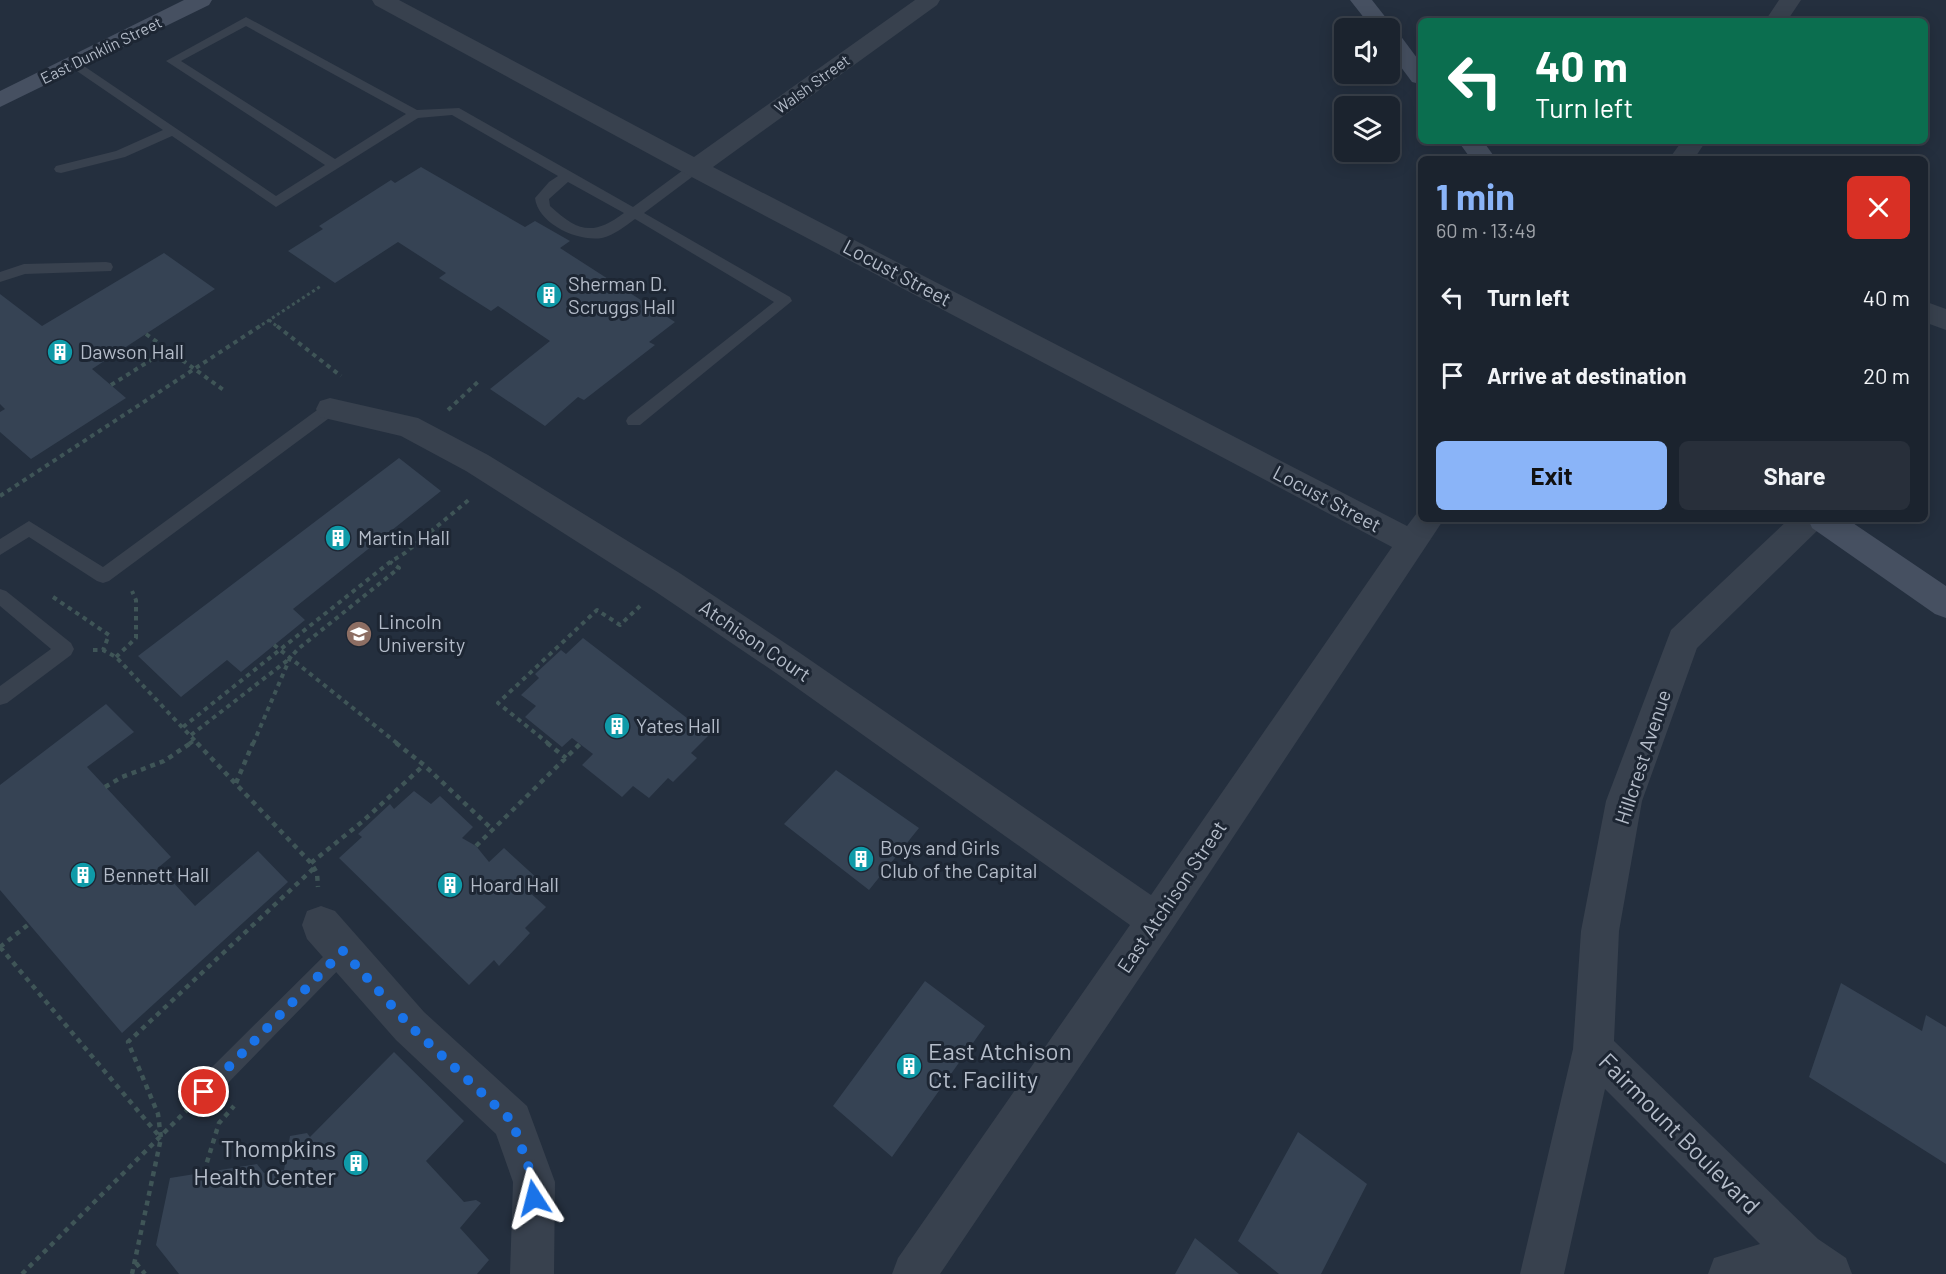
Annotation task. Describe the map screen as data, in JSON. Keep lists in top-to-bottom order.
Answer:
{
  "streets": {
    "main road": ["East Dunklin Street"],
    "street": [
      "Walsh Street",
      "Locust Street",
      "Atchison Court",
      "Hillcrest Avenue",
      "East Atchison Street",
      "Fairmount Boulevard"
    ]
  },
  "crossings": [
    ["Walsh Street", "Locust Street"],
    ["Locust Street", "East Atchison Street"],
    ["Atchison Court", "East Atchison Street"],
    ["Hillcrest Avenue", "Fairmount Boulevard"]
  ],
  "places": {
    "building": [
      "Sherman D. Scruggs Hall",
      "Dawson Hall",
      "Martin Hall",
      "Yates Hall",
      "Boys and Girls Club of the Capital",
      "Bennett Hall",
      "Hoard Hall",
      "East Atchison Ct. Facility",
      "Thompkins Health Center"
    ],
    "school or university": ["Lincoln University"]
  },
  "page": {
    "turn": ["40 m", "Turn left"],
    "heading": ["1 min", "60 m · 13:49"],
    "list": [
      {
        "name": "Turn left",
        "value": "40 m"
      },
      {
        "name": "Arrive at destination",
        "value": "20 m"
      }
    ],
    "buttons": ["Exit", "Share"]
  }
}
